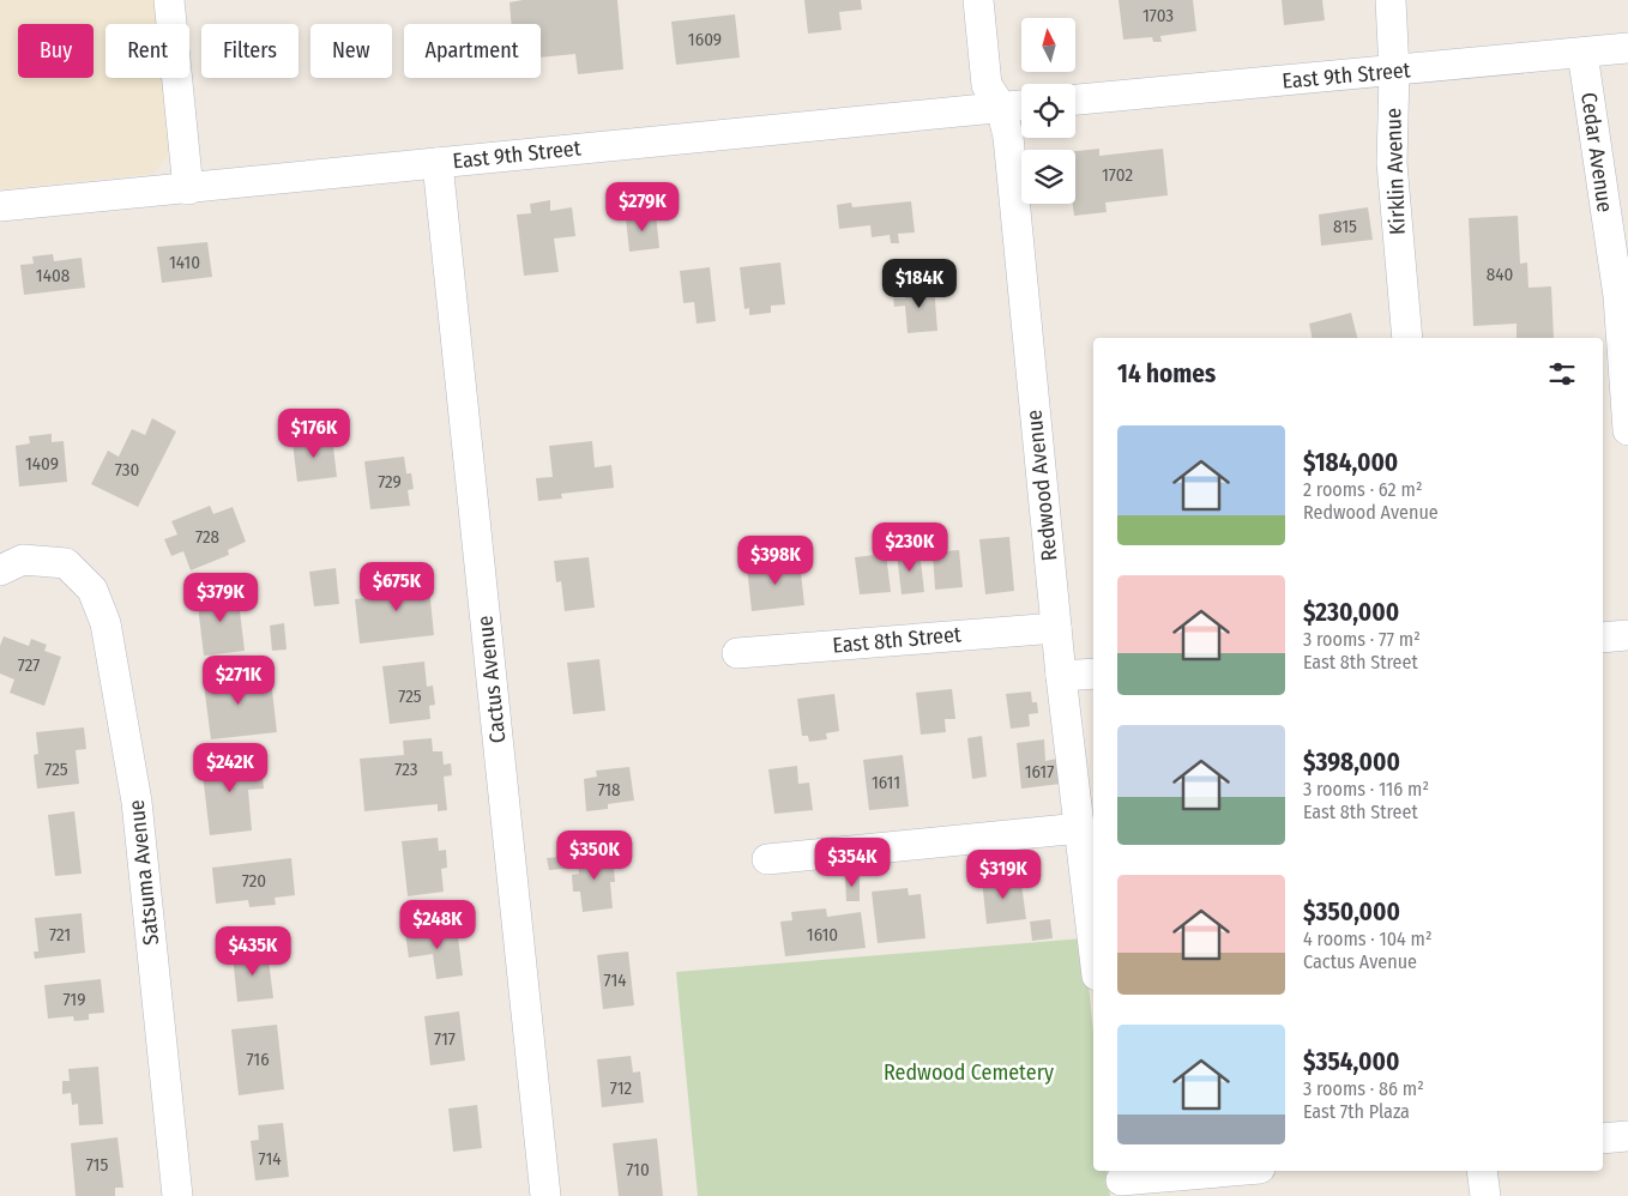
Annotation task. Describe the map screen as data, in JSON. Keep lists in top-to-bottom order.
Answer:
{
  "streets": {
    "street": [
      "East 9th Street",
      "Cedar Avenue",
      "Kirklin Avenue",
      "Redwood Avenue",
      "East 8th Street",
      "Cactus Avenue",
      "Satsuma Avenue"
    ]
  },
  "crossings": [
    ["East 9th Street", "Cedar Avenue"],
    ["East 9th Street", "Kirklin Avenue"],
    ["East 9th Street", "Redwood Avenue"],
    ["East 9th Street", "Cactus Avenue"],
    ["Redwood Avenue", "East 8th Street"]
  ],
  "parks": ["Redwood Cemetery"],
  "house_numbers": [
    "1703",
    "1609",
    "1702",
    "815",
    "1410",
    "840",
    "1408",
    "1409",
    "730",
    "729",
    "728",
    "727",
    "725",
    "725",
    "723",
    "1617",
    "1611",
    "718",
    "720",
    "721",
    "1610",
    "714",
    "719",
    "717",
    "716",
    "712",
    "714",
    "715",
    "710"
  ],
  "north": "top",
  "page": {
    "chip": [
      "Buy",
      "Rent",
      "Filters",
      "New",
      "Apartment"
    ],
    "price": [
      "$279K",
      "$184K",
      "$176K",
      "$230K",
      "$398K",
      "$675K",
      "$379K",
      "$271K",
      "$242K",
      "$350K",
      "$354K",
      "$319K",
      "$248K",
      "$435K"
    ],
    "heading": "14 homes",
    "list": [
      {
        "name": "$184,000",
        "note": "2 rooms · 62 m² · Redwood Avenue"
      },
      {
        "name": "$230,000",
        "note": "3 rooms · 77 m² · East 8th Street"
      },
      {
        "name": "$398,000",
        "note": "3 rooms · 116 m² · East 8th Street"
      },
      {
        "name": "$350,000",
        "note": "4 rooms · 104 m² · Cactus Avenue"
      },
      {
        "name": "$354,000",
        "note": "3 rooms · 86 m² · East 7th Plaza"
      }
    ]
  }
}
